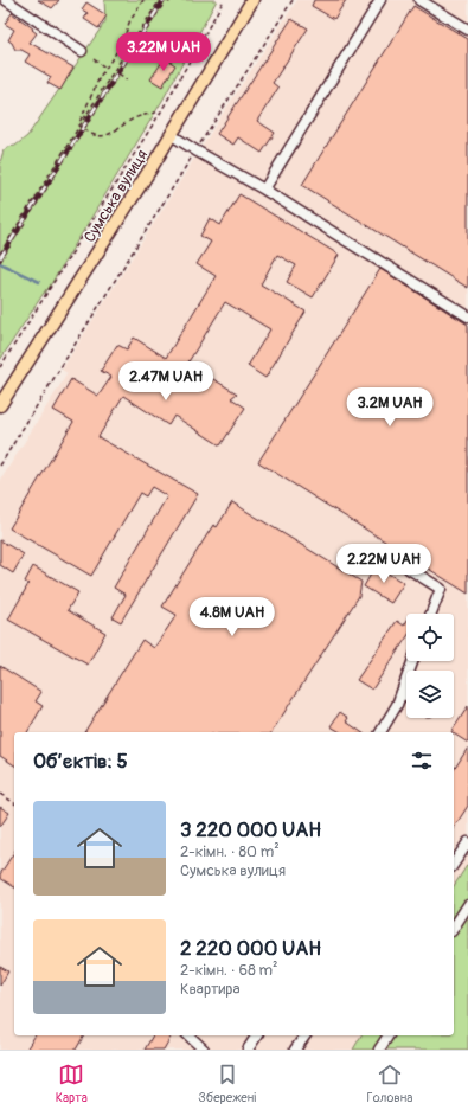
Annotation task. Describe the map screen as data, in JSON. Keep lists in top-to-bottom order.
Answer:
{
  "streets": {
    "main road": ["Сумська вулиця"]
  },
  "page": {
    "price": [
      "3.22M UAH",
      "2.47M UAH",
      "3.2M UAH",
      "2.22M UAH",
      "4.8M UAH"
    ],
    "heading": "Об’єктів: 5",
    "list": [
      {
        "name": "3 220 000 UAH",
        "note": "2-кімн. · 80 m² · Сумська вулиця"
      },
      {
        "name": "2 220 000 UAH",
        "note": "2-кімн. · 68 m² · Квартира"
      }
    ],
    "tabs": ["Карта", "Збережені", "Головна"]
  }
}
